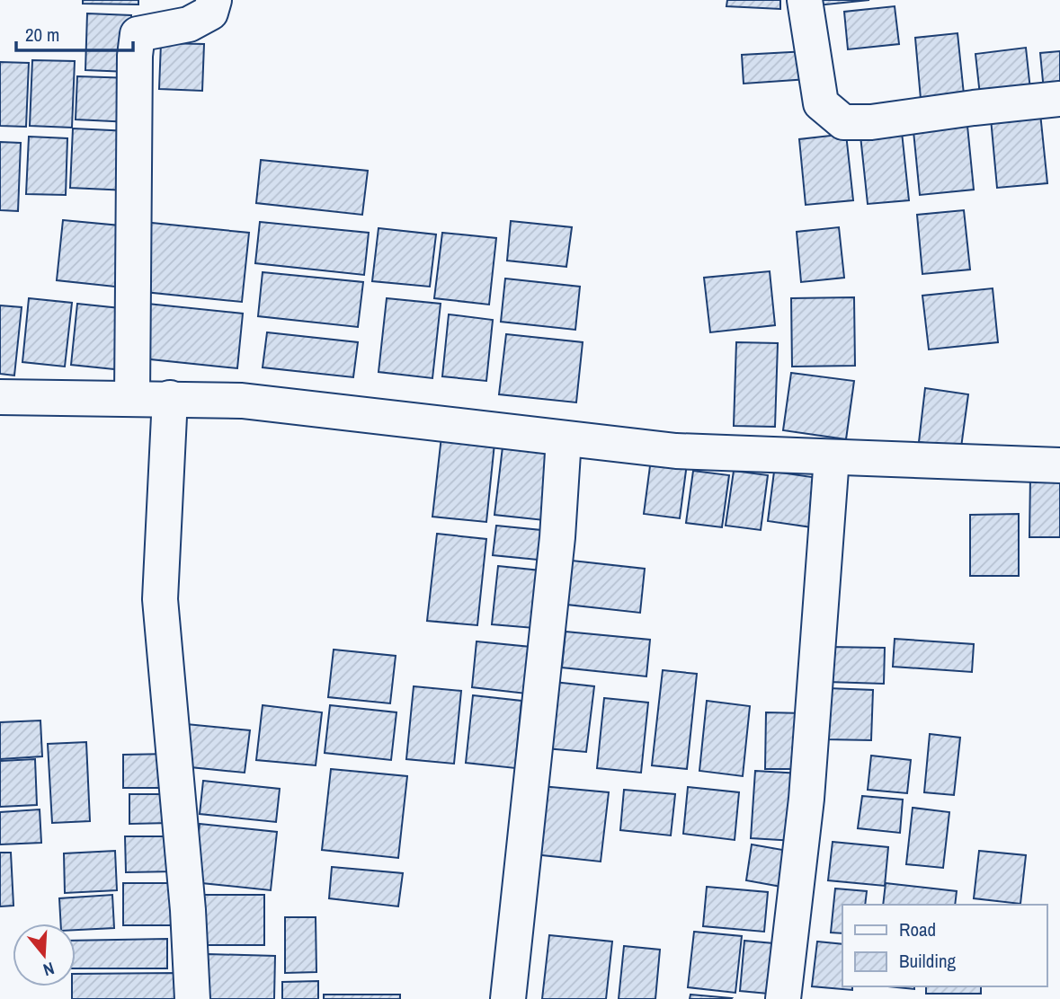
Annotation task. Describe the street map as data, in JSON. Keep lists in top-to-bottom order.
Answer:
{
  "legend": ["Road", "Building"],
  "scale_bar": "20 m",
  "north": "bottom"
}
